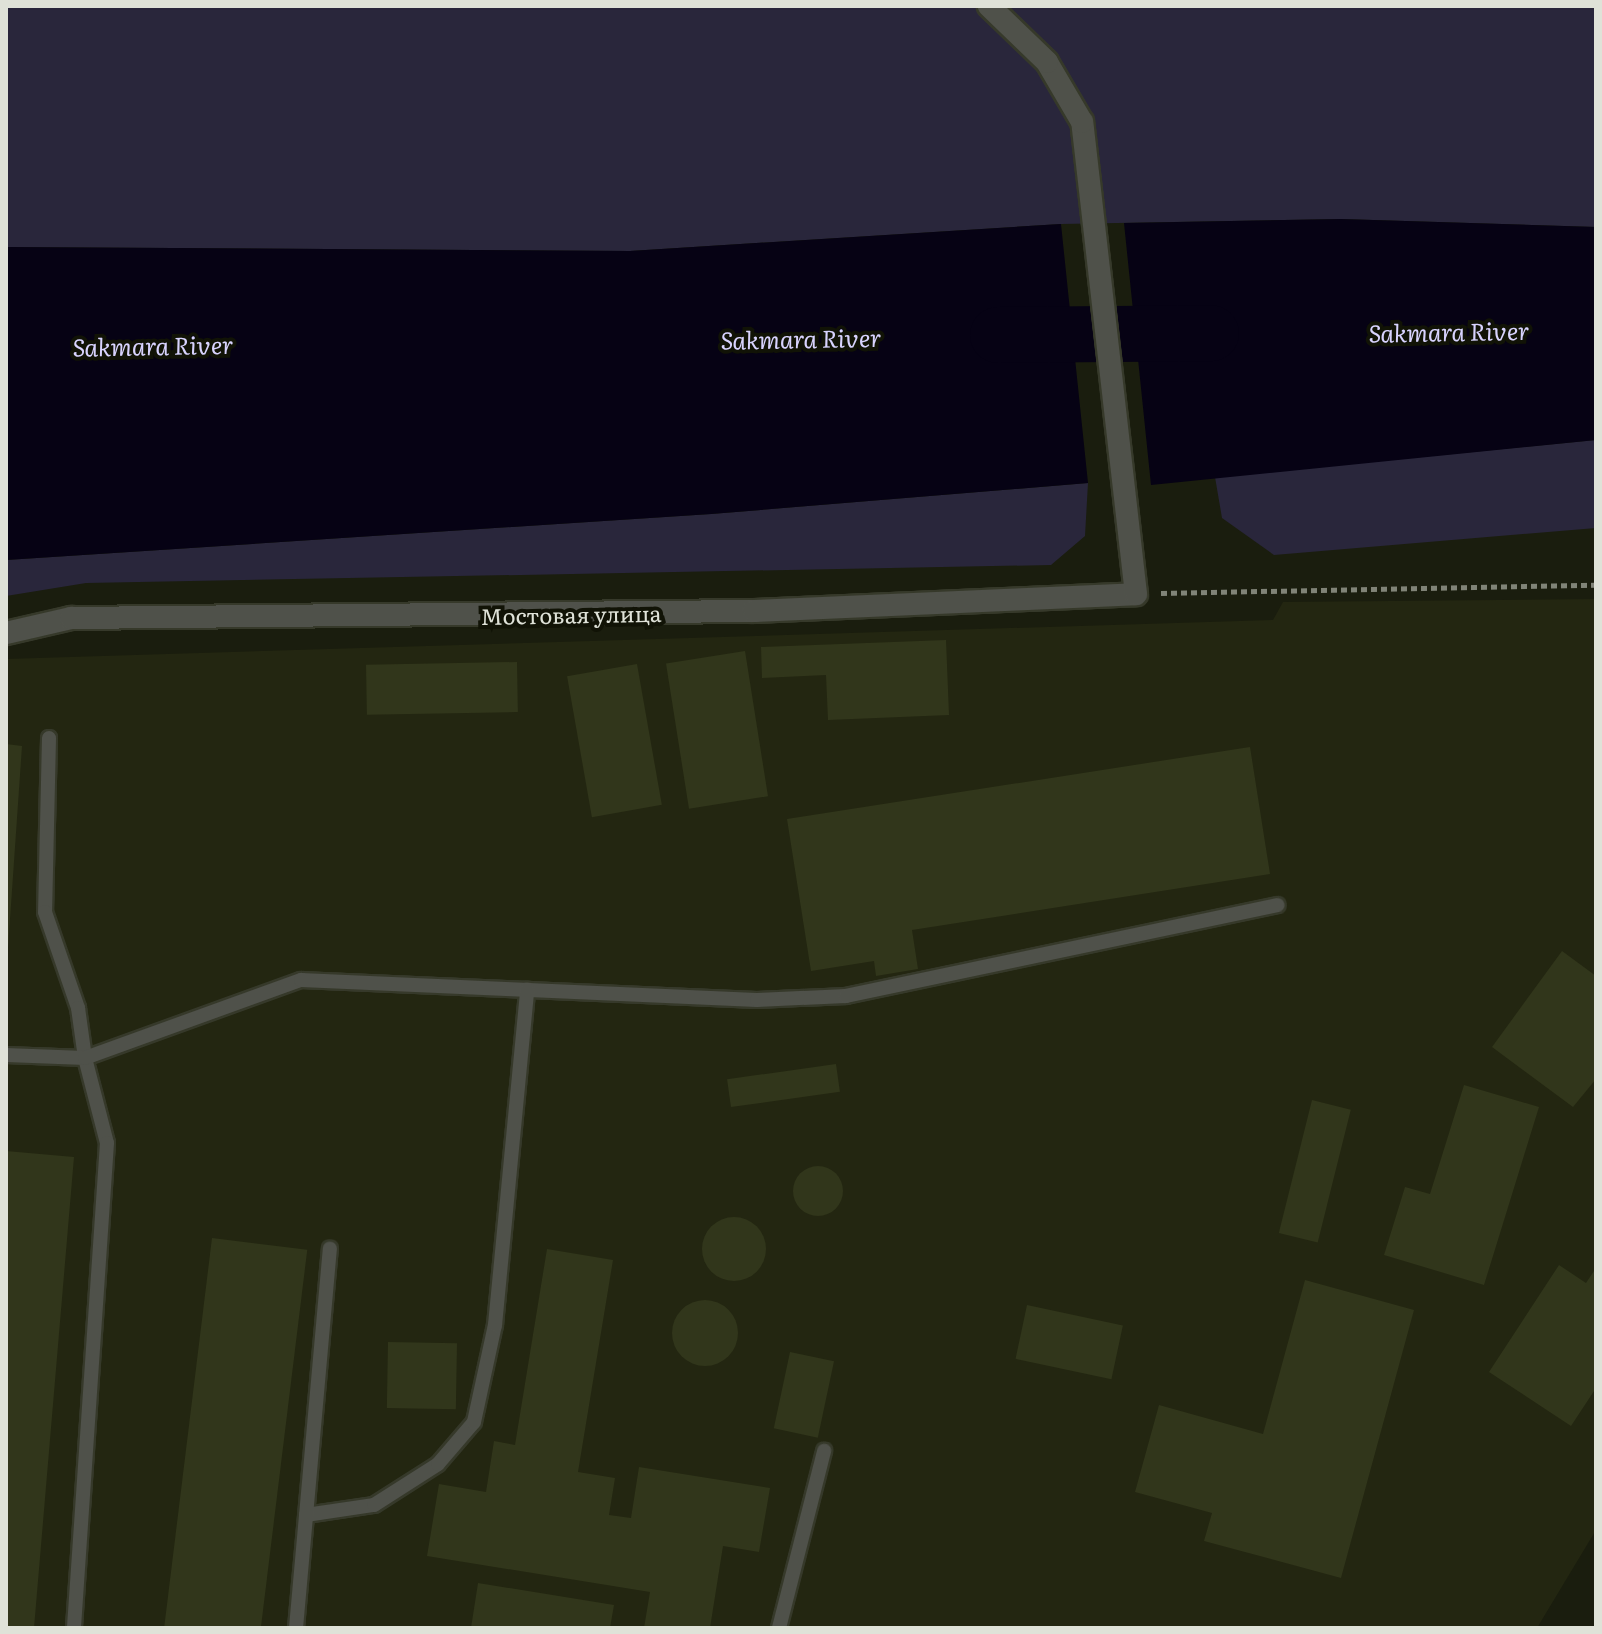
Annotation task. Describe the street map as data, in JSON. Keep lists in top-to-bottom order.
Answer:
{
  "streets": {
    "street": ["Мостовая улица"]
  },
  "water": ["Sakmara River"]
}
